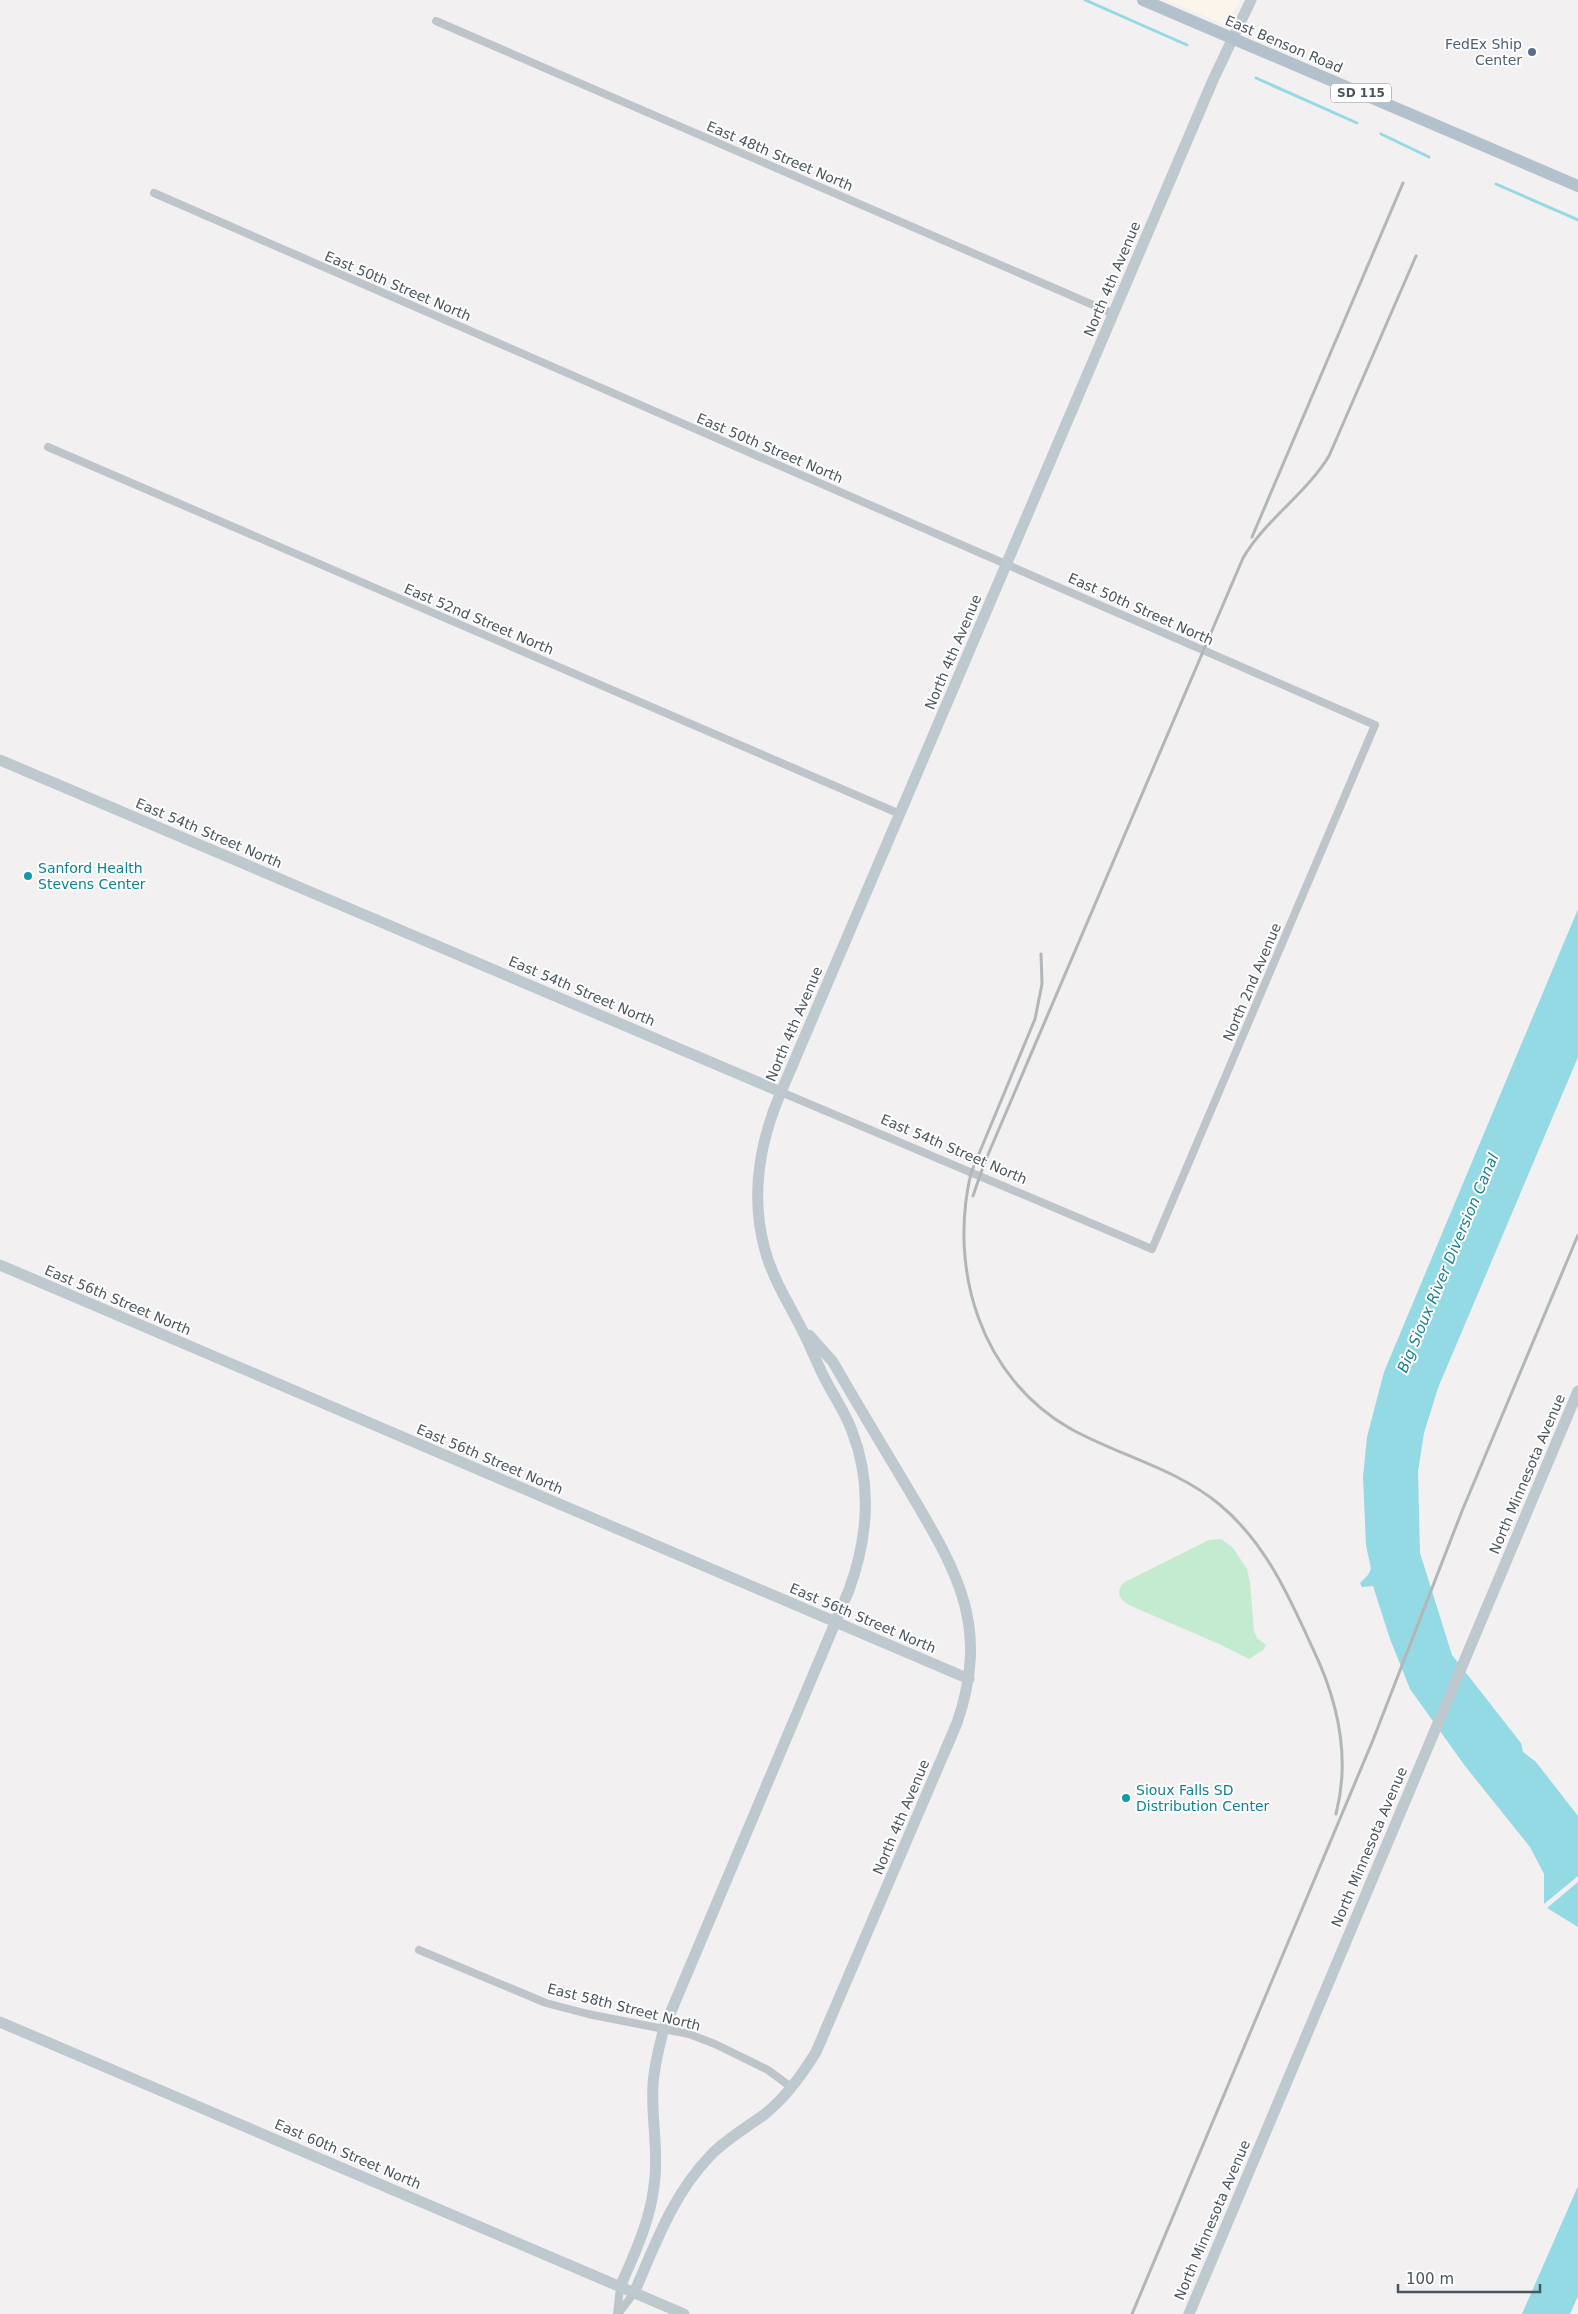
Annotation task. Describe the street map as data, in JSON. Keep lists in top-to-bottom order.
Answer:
{
  "streets": {
    "main road": ["East Benson Road", "SD 115"],
    "street": [
      "East 48th Street North",
      "North 4th Avenue",
      "East 50th Street North",
      "East 52nd Street North",
      "East 54th Street North",
      "North 2nd Avenue",
      "East 56th Street North",
      "North Minnesota Avenue",
      "East 58th Street North",
      "East 60th Street North"
    ]
  },
  "crossings": [
    ["East Benson Road", "North 4th Avenue"],
    ["East 48th Street North", "North 4th Avenue"],
    ["North 4th Avenue", "East 50th Street North"],
    ["North 4th Avenue", "East 52nd Street North"],
    ["North 4th Avenue", "East 54th Street North"],
    ["North 4th Avenue", "East 56th Street North"],
    ["North 4th Avenue", "East 58th Street North"],
    ["North 4th Avenue", "East 60th Street North"],
    ["East 50th Street North", "North 2nd Avenue"],
    ["East 54th Street North", "North 2nd Avenue"]
  ],
  "water": ["Big Sioux River Diversion Canal"],
  "places": ["FedEx Ship Center", "Sanford Health Stevens Center", "Sioux Falls SD Distribution Center"],
  "scale_bar": "100 m"
}
